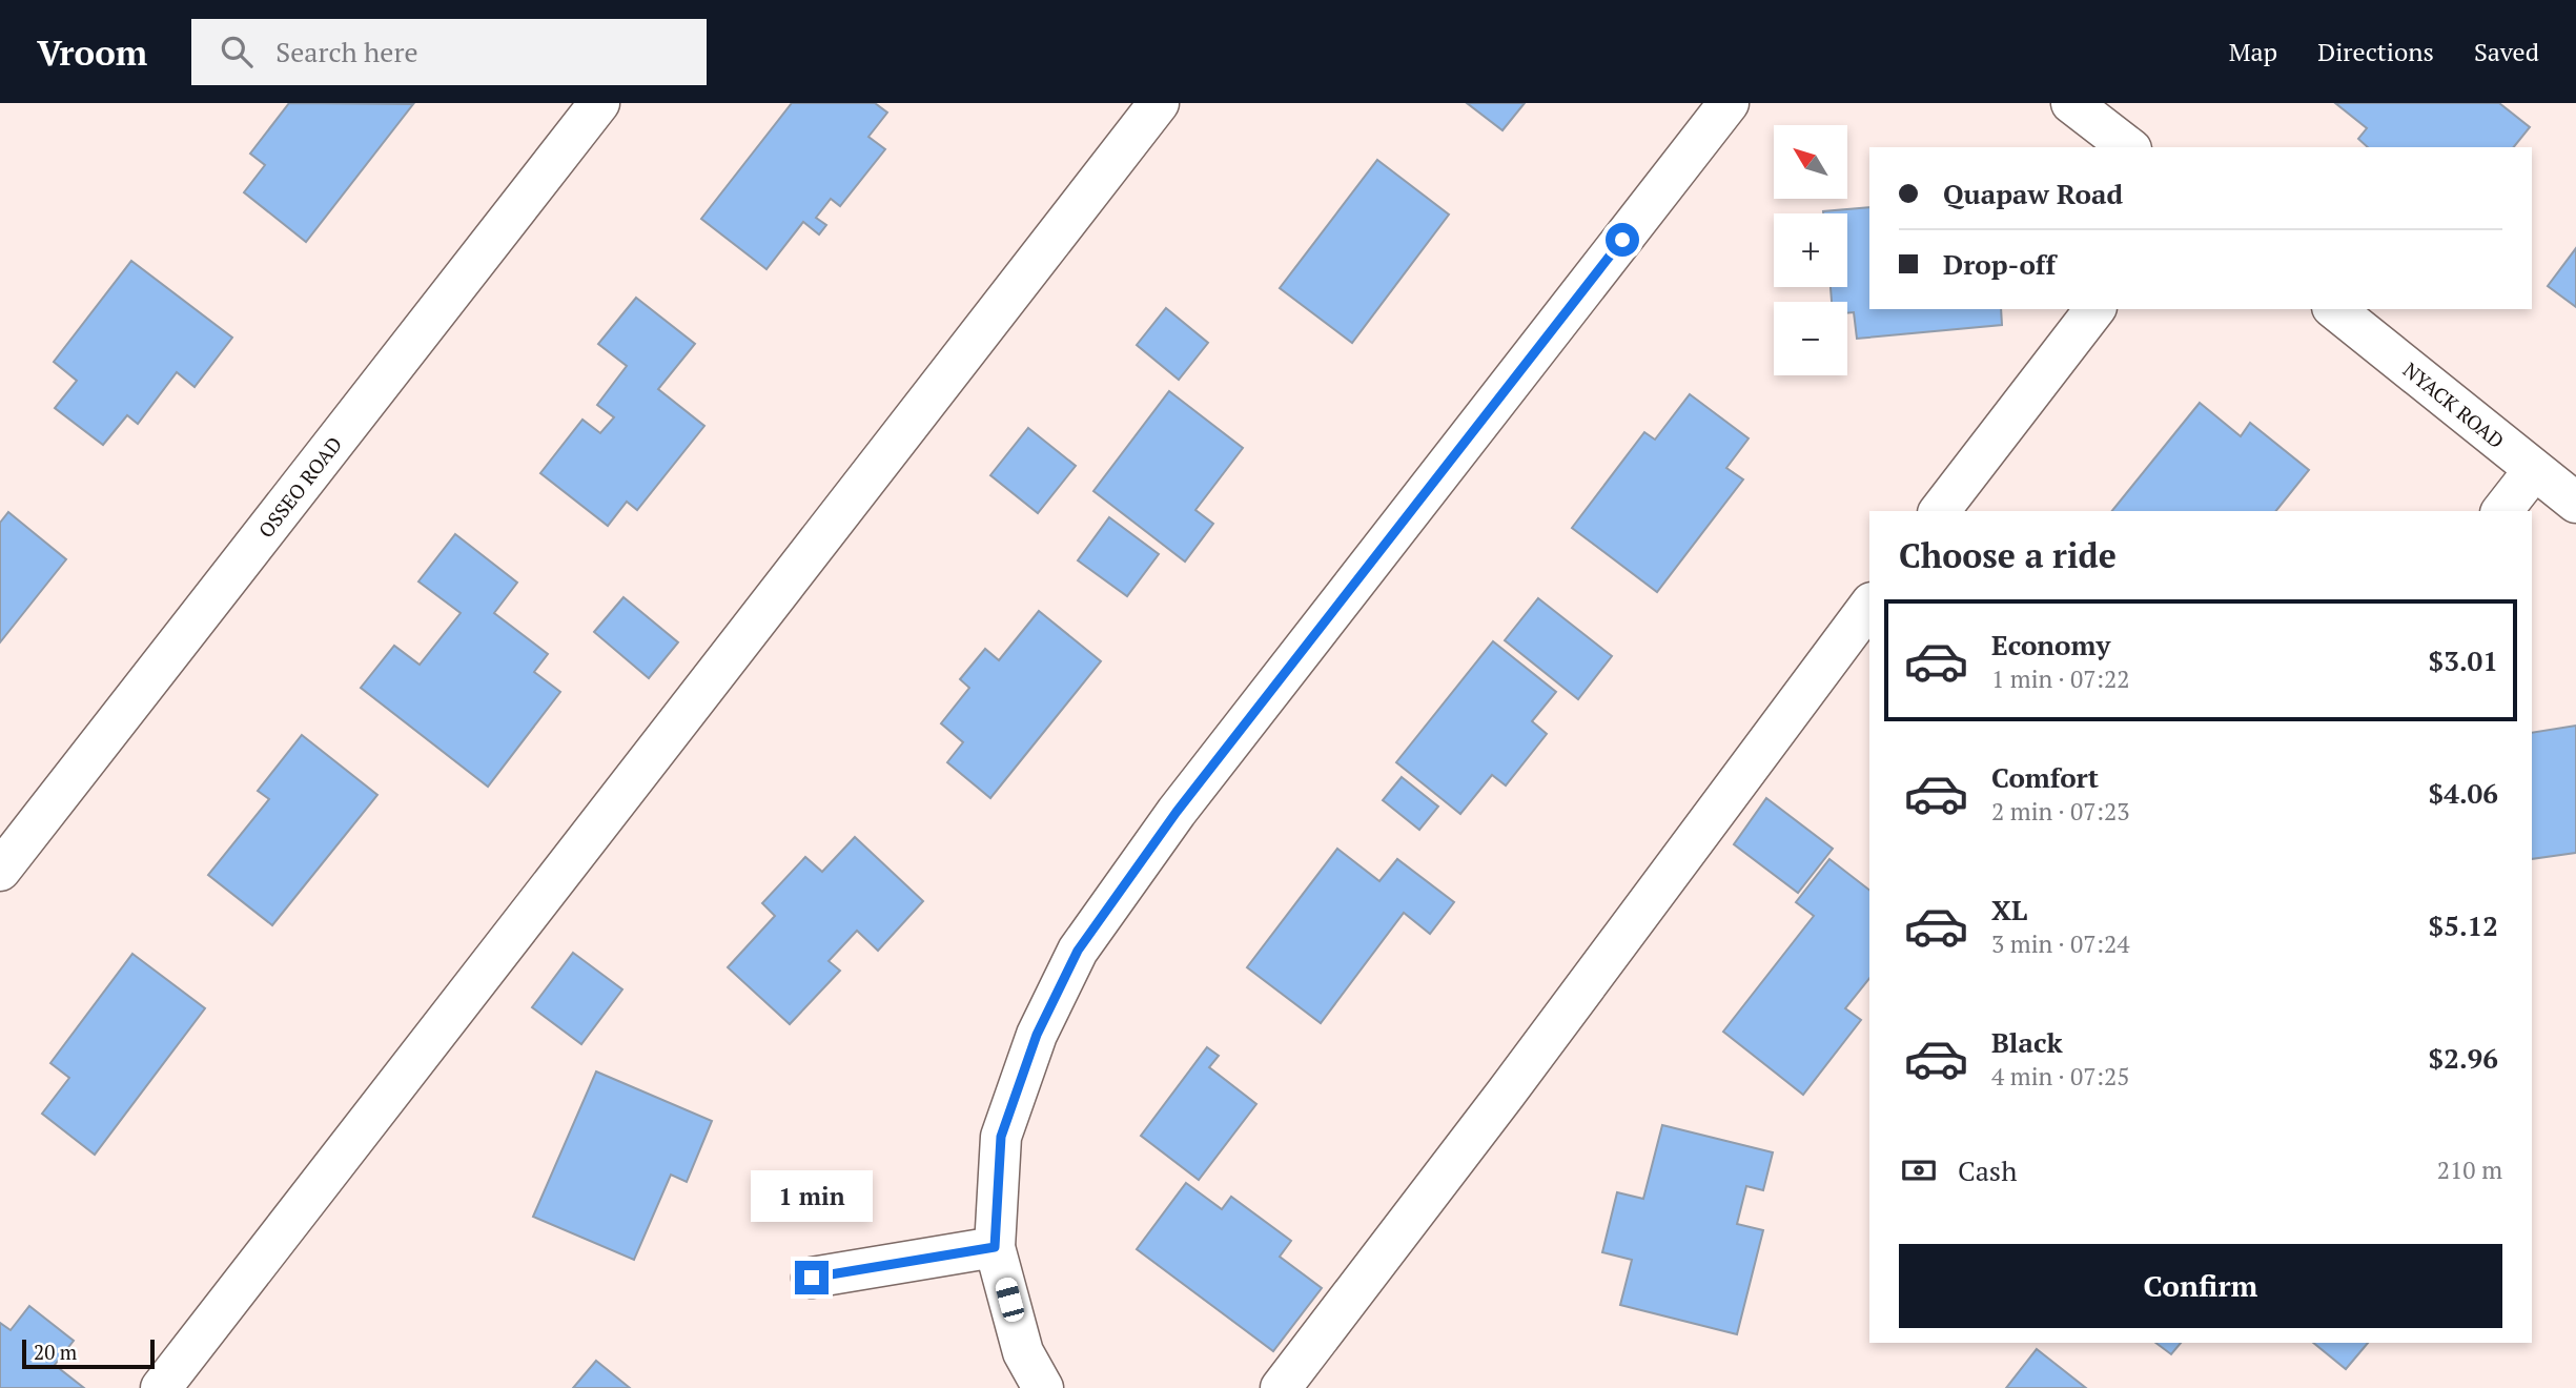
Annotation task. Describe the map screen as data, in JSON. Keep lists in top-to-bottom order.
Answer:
{
  "streets": {
    "street": ["NYACK ROAD", "OSSEO ROAD"]
  },
  "scale_bar": "20 m",
  "north": "top left",
  "page": {
    "header": "Vroom",
    "search": "Search here",
    "nav": ["Map", "Directions", "Saved"],
    "map_buttons": ["+", "−"],
    "banner": ["Quapaw Road", "Drop-off"],
    "heading": "Choose a ride",
    "list": [
      {
        "name": "Economy",
        "note": "1 min · 07:22",
        "value": "$3.01"
      },
      {
        "name": "Comfort",
        "note": "2 min · 07:23",
        "value": "$4.06"
      },
      {
        "name": "XL",
        "note": "3 min · 07:24",
        "value": "$5.12"
      },
      {
        "name": "Black",
        "note": "4 min · 07:25",
        "value": "$2.96"
      }
    ],
    "pay": ["Cash", "210 m"],
    "bubble": "1 min",
    "buttons": "Confirm",
    "scale": "20 m"
  }
}
